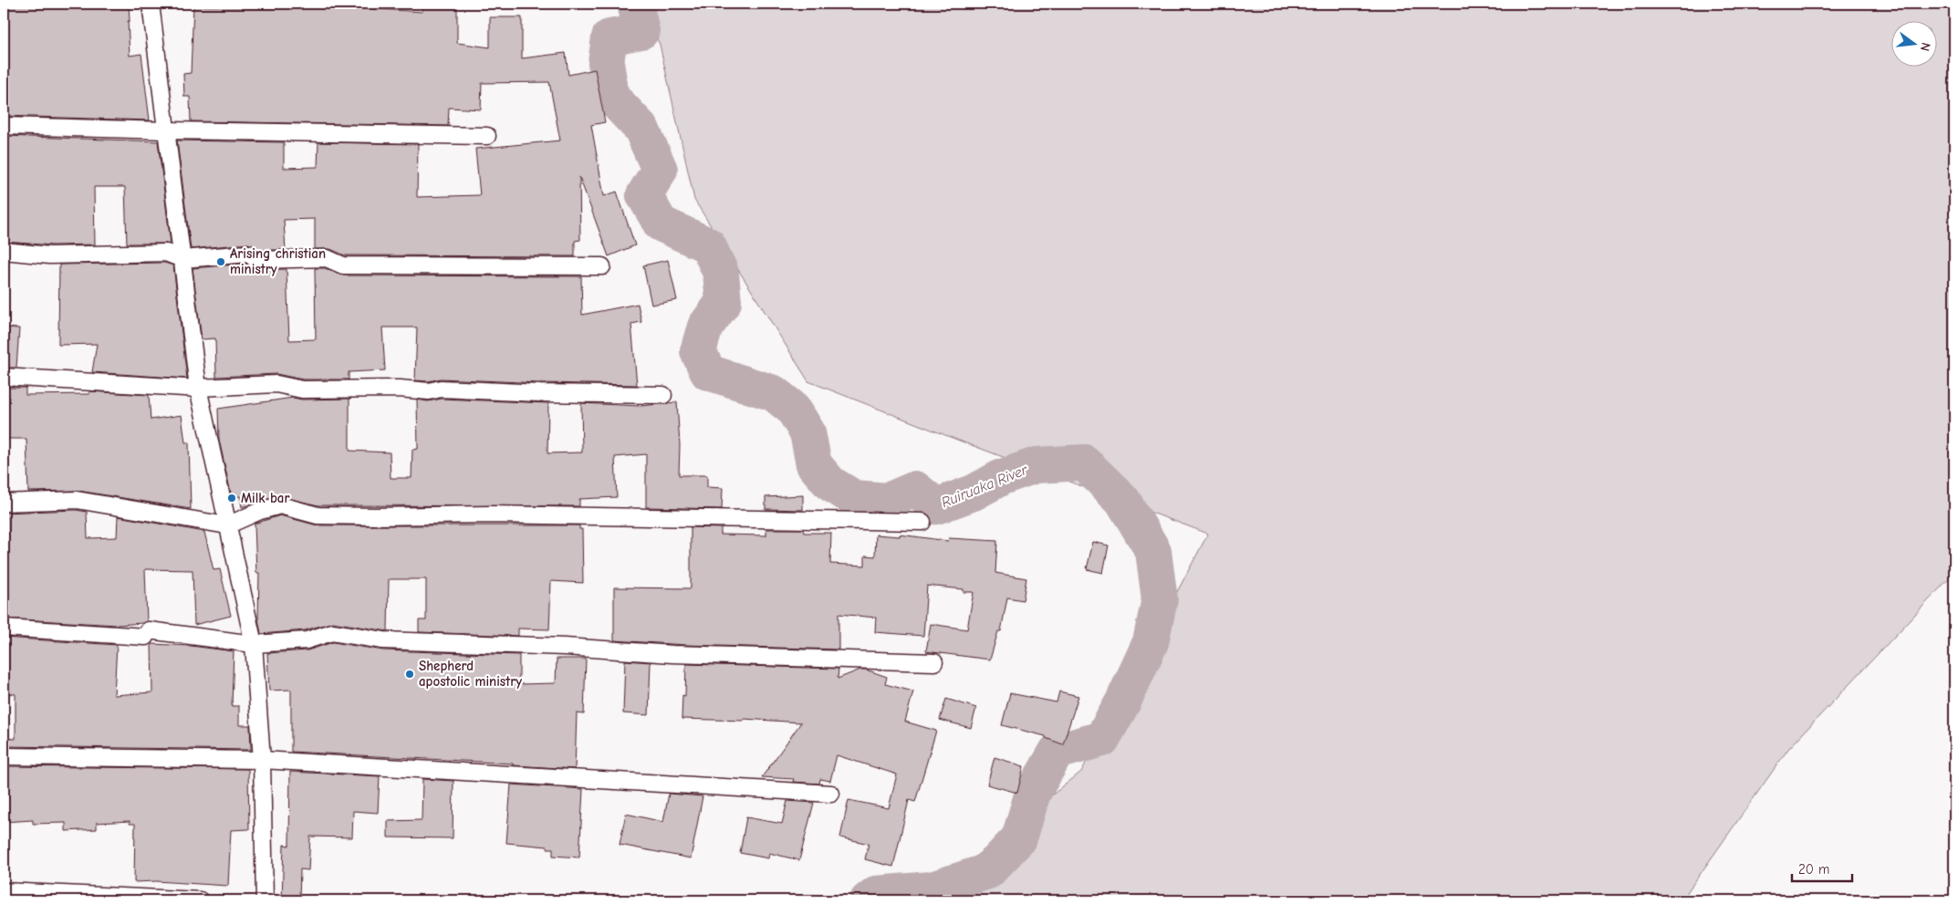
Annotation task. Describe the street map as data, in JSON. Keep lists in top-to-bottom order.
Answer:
{
  "water": ["Ruiruaka River"],
  "places": ["Arising christian ministry", "Milk bar", "Shepherd apostolic ministry"],
  "scale_bar": "20 m",
  "north": "right"
}
